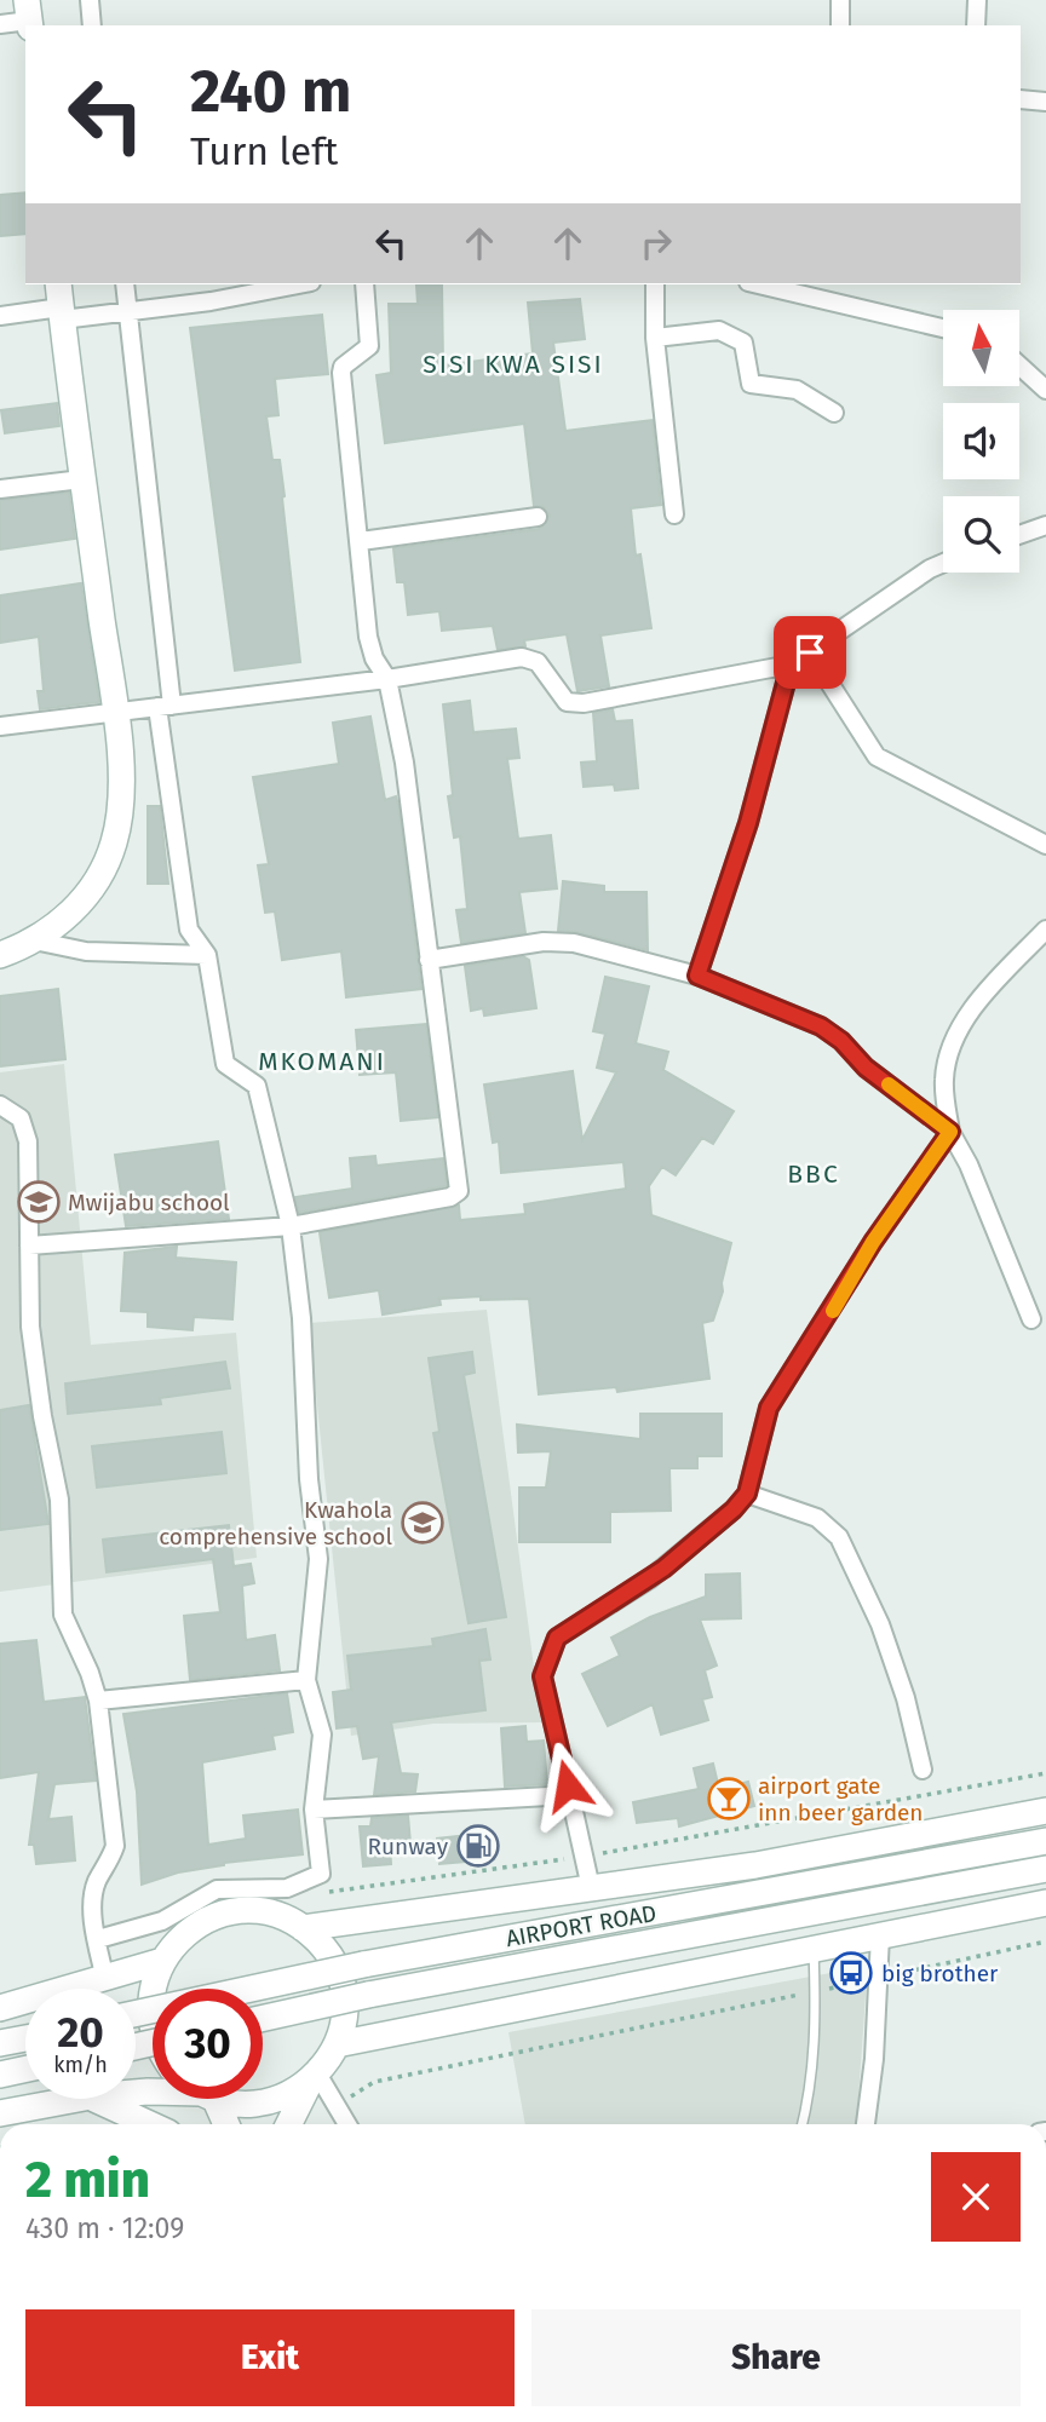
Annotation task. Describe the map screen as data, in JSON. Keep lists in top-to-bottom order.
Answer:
{
  "streets": {
    "main road": ["AIRPORT ROAD"]
  },
  "districts": ["SISI KWA SISI", "MKOMANI", "BBC"],
  "places": {
    "school or university": ["Mwijabu school", "Kwahola comprehensive school"],
    "bar": ["airport gate inn beer garden"],
    "fuel station": ["Runway"],
    "bus stop": ["big brother"]
  },
  "north": "top",
  "page": {
    "turn": ["240 m", "Turn left"],
    "speed": "20 km/h",
    "limit": "30",
    "heading": ["2 min", "430 m · 12:09"],
    "buttons": ["Exit", "Share"]
  }
}
